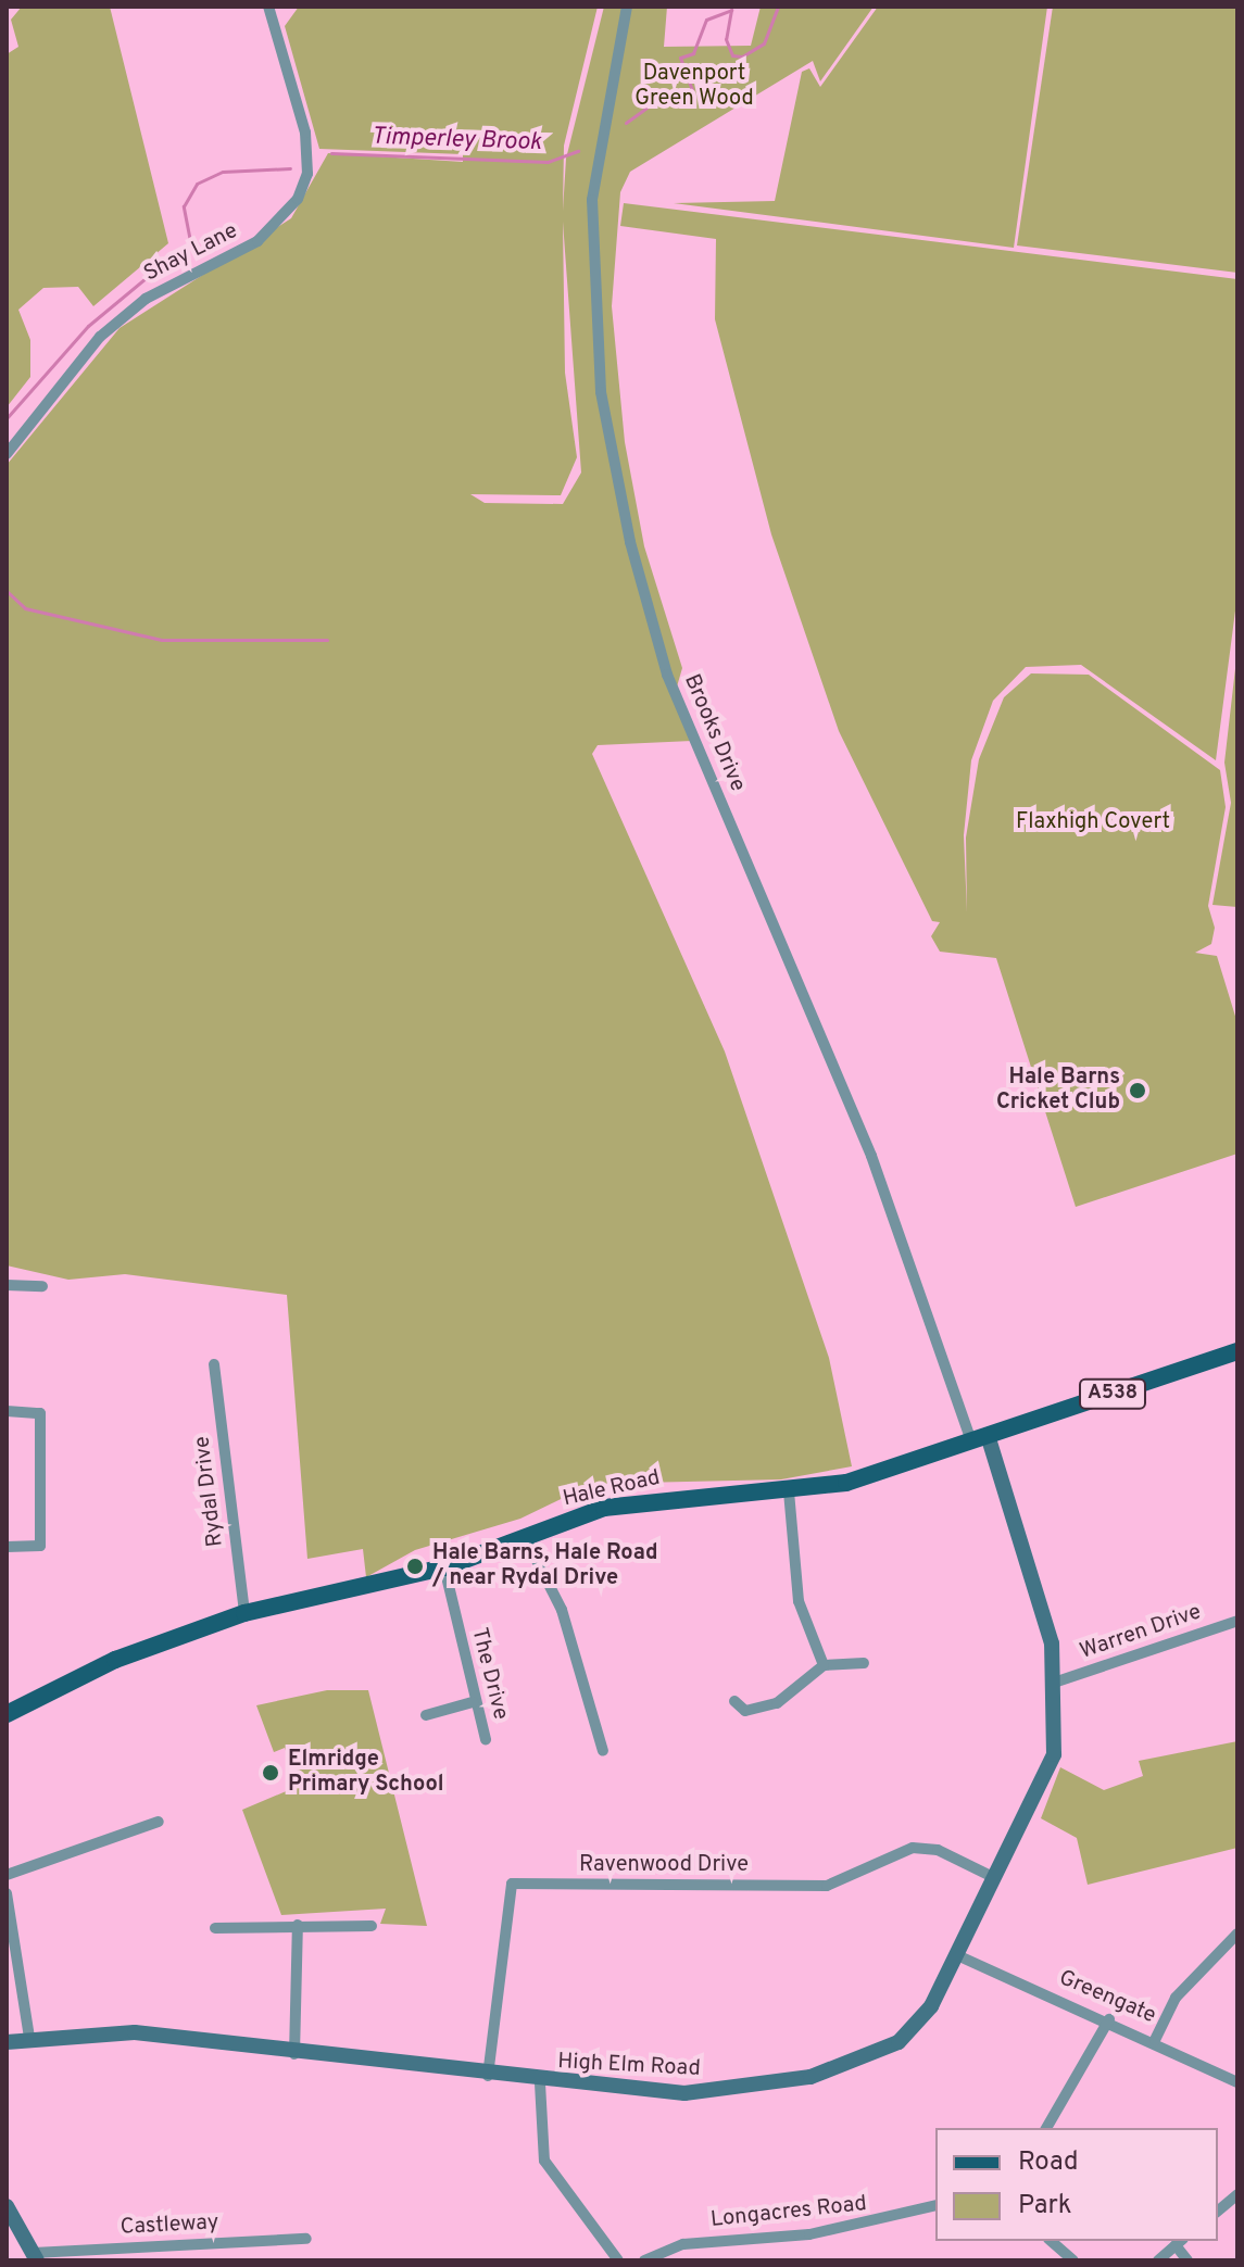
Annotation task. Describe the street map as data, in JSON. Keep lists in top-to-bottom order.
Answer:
{
  "streets": {
    "main road": ["A538", "Hale Road"],
    "street": [
      "Shay Lane",
      "Brooks Drive",
      "Rydal Drive",
      "Warren Drive",
      "The Drive",
      "Ravenwood Drive",
      "Greengate",
      "High Elm Road",
      "Longacres Road",
      "Castleway"
    ]
  },
  "crossings": [
    ["Brooks Drive", "Hale Road"],
    ["Brooks Drive", "High Elm Road"],
    ["Hale Road", "Rydal Drive"],
    ["Hale Road", "The Drive"],
    ["Hale Road", "High Elm Road"],
    ["Warren Drive", "High Elm Road"],
    ["Ravenwood Drive", "High Elm Road"],
    ["Greengate", "High Elm Road"]
  ],
  "water": ["Timperley Brook"],
  "parks": ["Davenport Green Wood", "Flaxhigh Covert"],
  "places": ["Hale Barns Cricket Club", "Hale Barns, Hale Road / near Rydal Drive", "Elmridge Primary School"],
  "legend": ["Road", "Park"]
}
